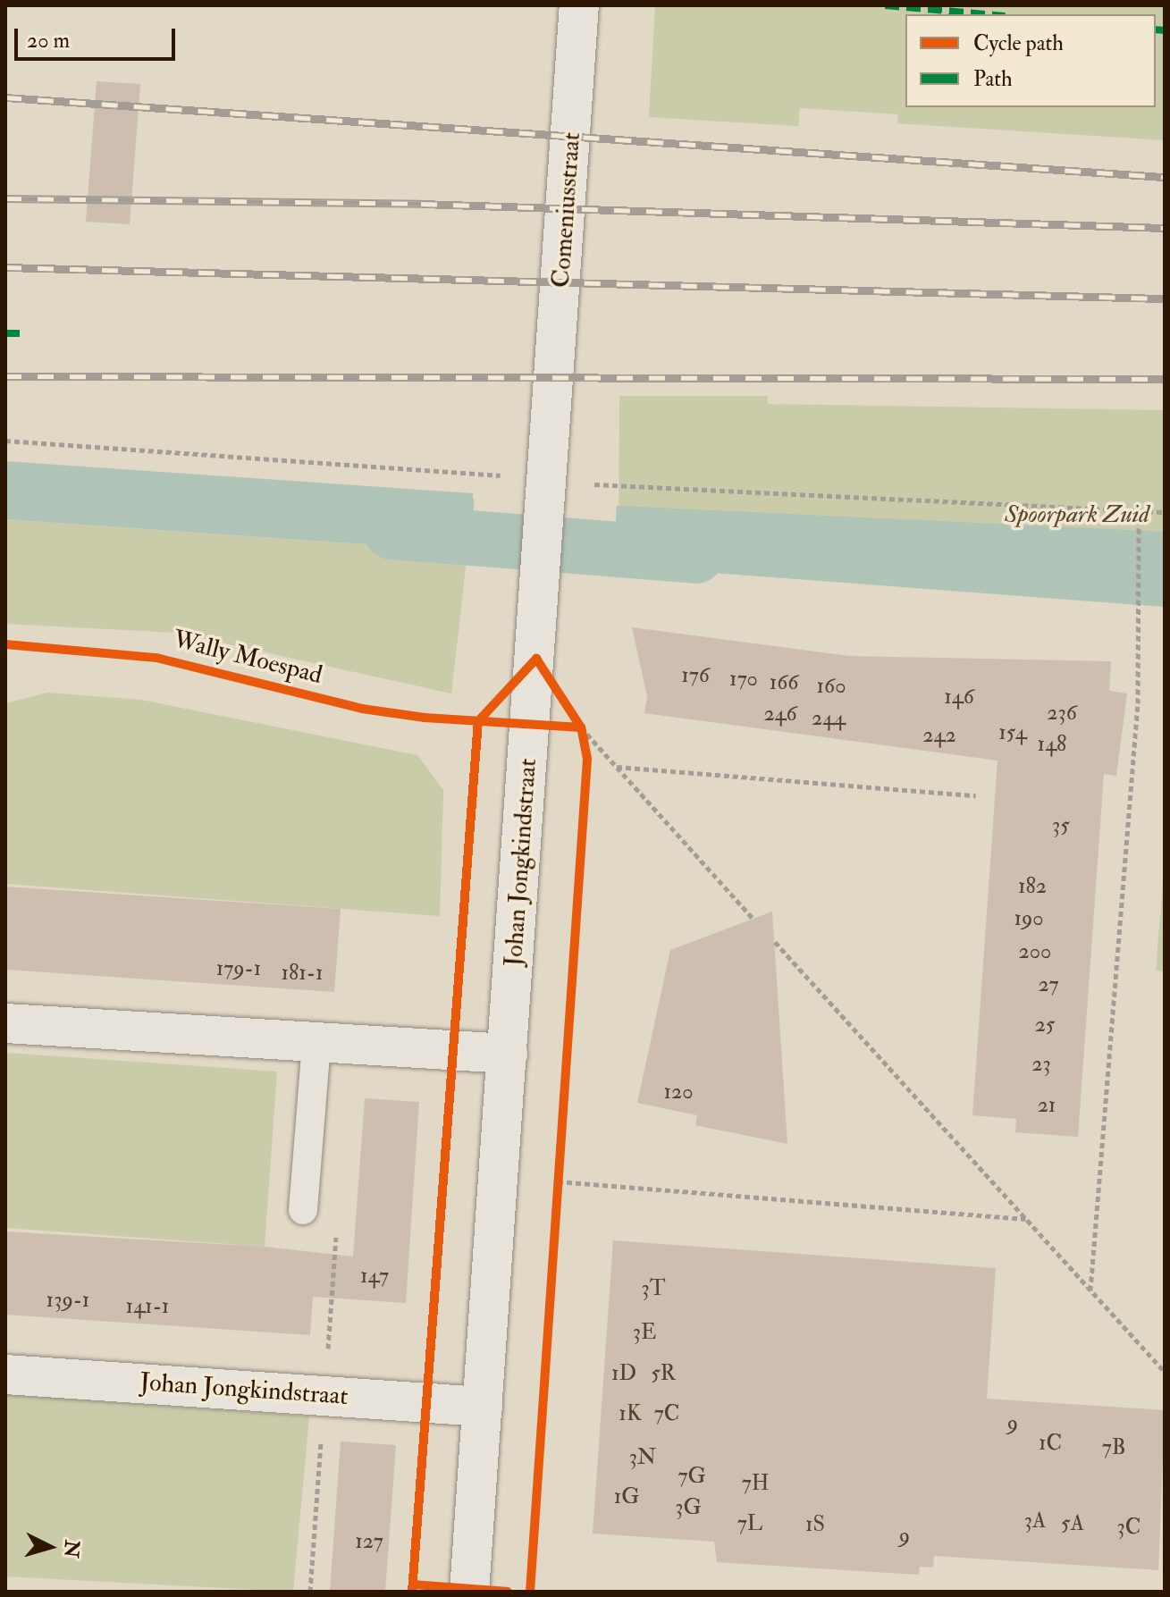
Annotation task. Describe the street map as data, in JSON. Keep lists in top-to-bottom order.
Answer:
{
  "streets": {
    "street": ["Comeniusstraat", "Johan Jongkindstraat"],
    "cycle path": ["Wally Moespad"]
  },
  "crossings": [
    ["Comeniusstraat", "Johan Jongkindstraat"]
  ],
  "parks": ["Spoorpark Zuid"],
  "house_numbers": [
    "176",
    "170",
    "166",
    "160",
    "146",
    "236",
    "246",
    "244",
    "154",
    "242",
    "148",
    "35",
    "182",
    "190",
    "200",
    "179-1",
    "181-1",
    "27",
    "25",
    "23",
    "120",
    "21",
    "147",
    "3T",
    "139-1",
    "141-1",
    "3E",
    "1D",
    "5R",
    "1K",
    "7C",
    "9",
    "1C",
    "7B",
    "3N",
    "7G",
    "7H",
    "1G",
    "3G",
    "3A",
    "7L",
    "5A",
    "1S",
    "3C",
    "9",
    "127"
  ],
  "legend": ["Cycle path", "Path"],
  "scale_bar": "20 m",
  "north": "right"
}
